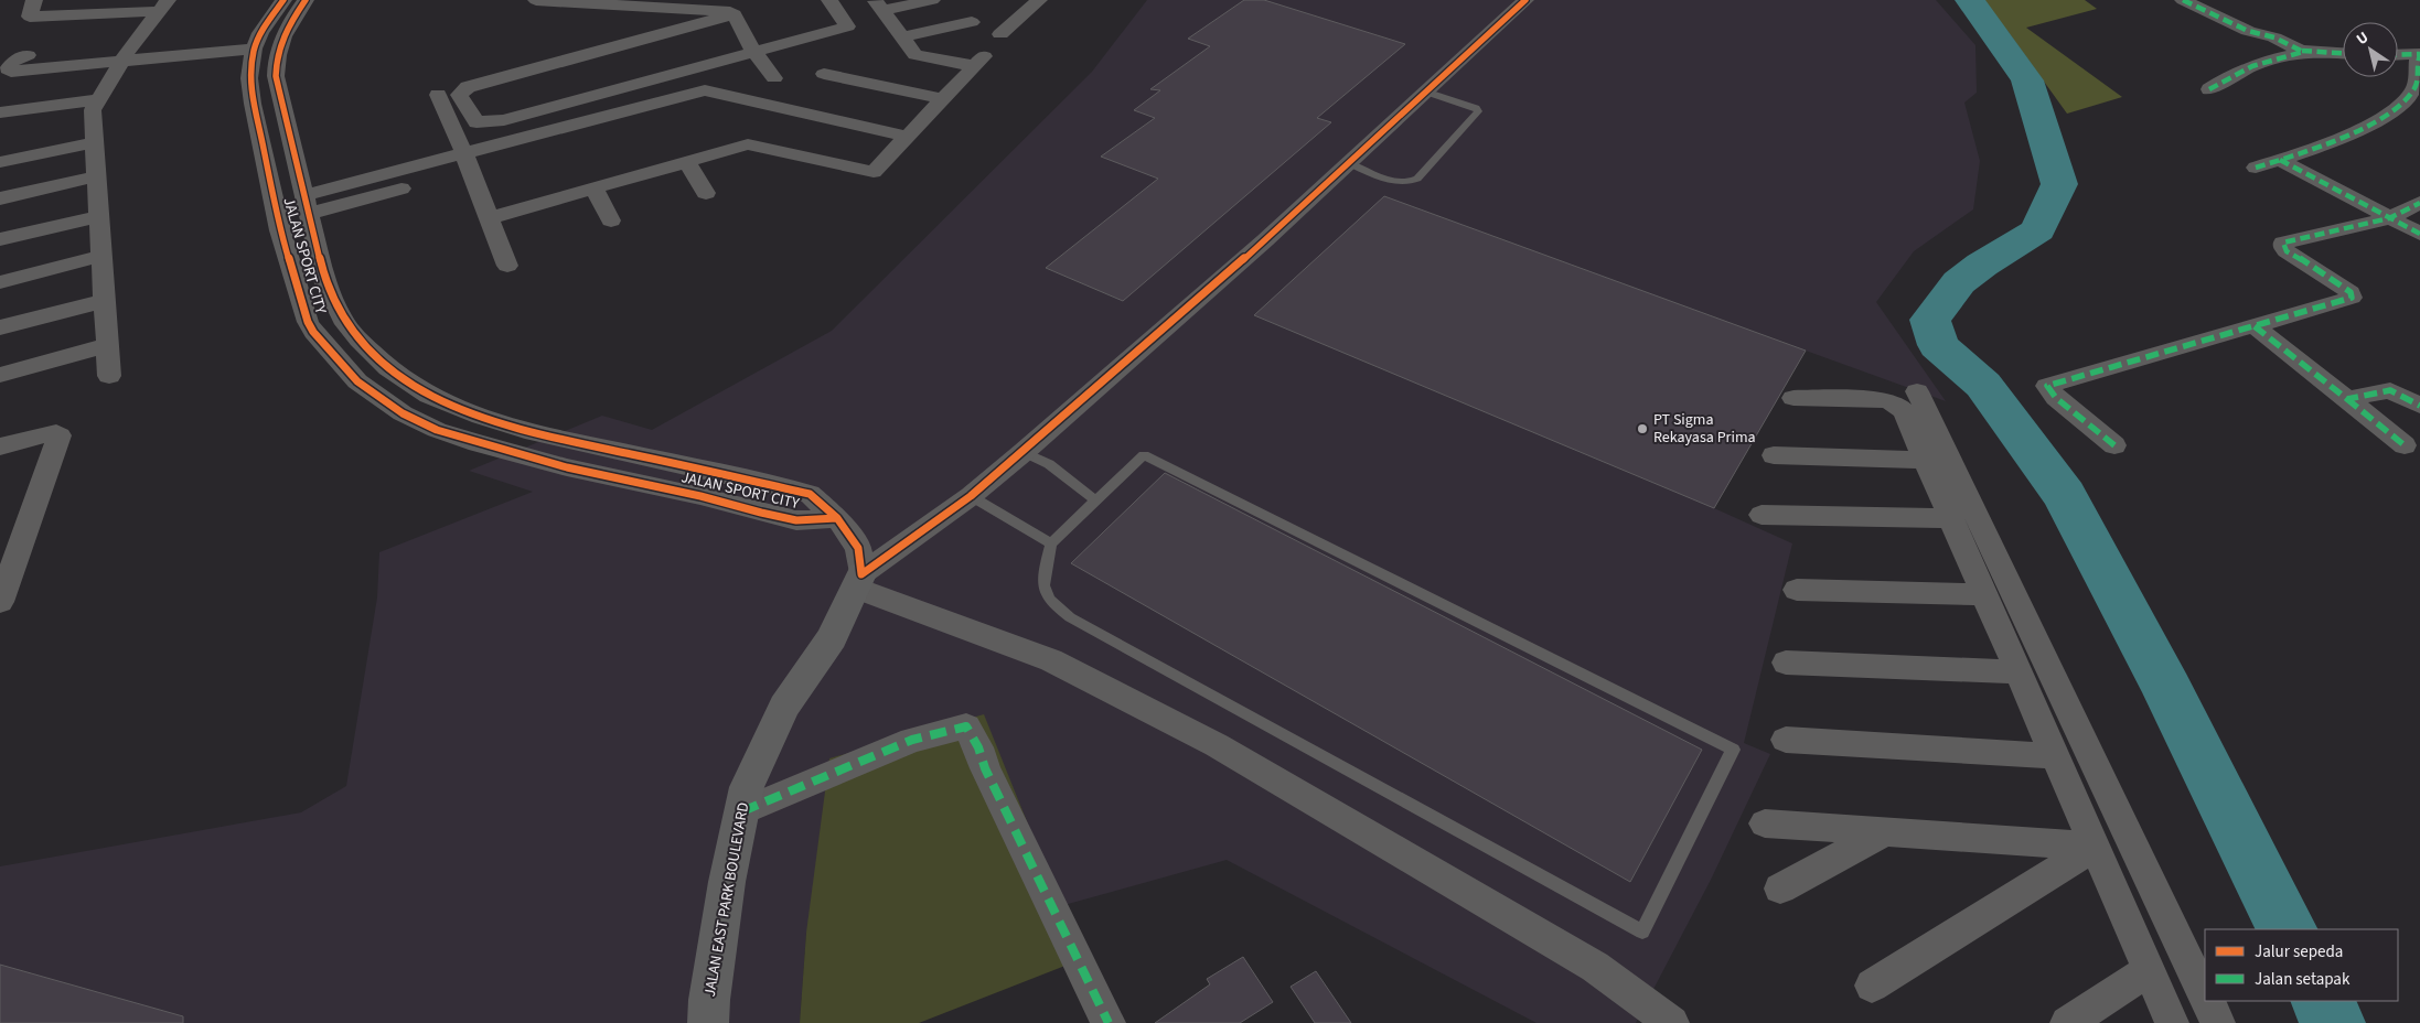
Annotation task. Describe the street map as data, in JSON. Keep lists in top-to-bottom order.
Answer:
{
  "streets": {
    "main road": ["JALAN EAST PARK BOULEVARD"],
    "street": ["JALAN SPORT CITY"]
  },
  "places": ["PT Sigma Rekayasa Prima"],
  "legend": ["Jalur sepeda", "Jalan setapak"],
  "north": "top left"
}
